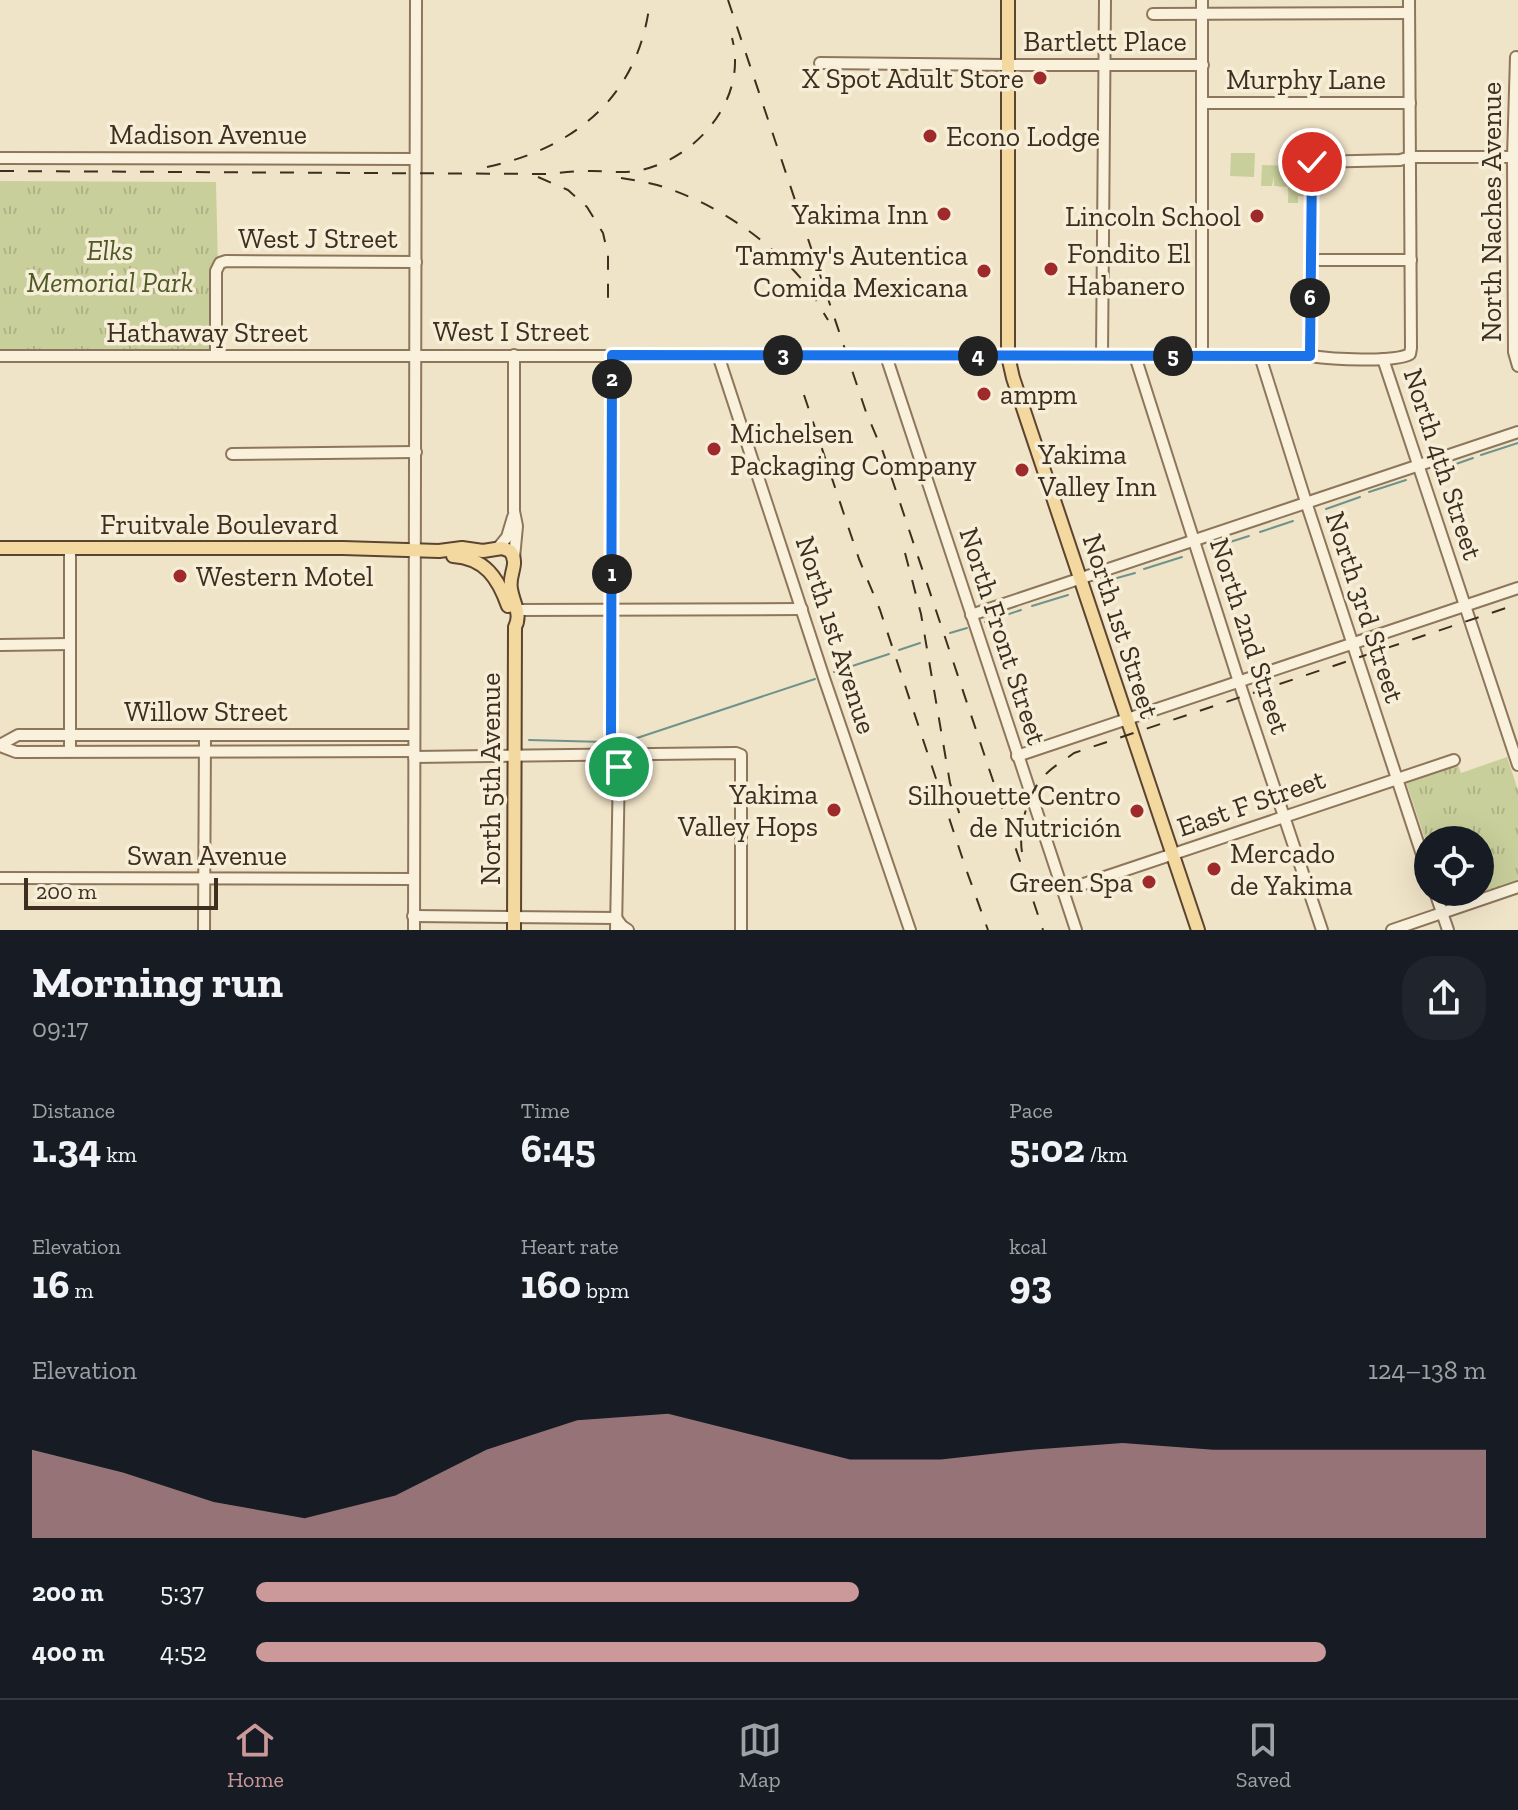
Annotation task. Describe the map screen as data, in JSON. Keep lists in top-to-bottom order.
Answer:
{
  "streets": {
    "main road": ["Fruitvale Boulevard", "North 1st Street", "North 5th Avenue"],
    "street": [
      "Bartlett Place",
      "Murphy Lane",
      "Madison Avenue",
      "North Naches Avenue",
      "West J Street",
      "West I Street",
      "Hathaway Street",
      "North 4th Street",
      "North 3rd Street",
      "North 1st Avenue",
      "North Front Street",
      "North 2nd Street",
      "Willow Street",
      "East F Street",
      "Swan Avenue"
    ]
  },
  "crossings": [
    ["Bartlett Place", "North 1st Street"],
    ["Murphy Lane", "North 4th Street"],
    ["West J Street", "Hathaway Street"],
    ["West I Street", "Hathaway Street"],
    ["West I Street", "North 4th Street"],
    ["West I Street", "North 3rd Street"],
    ["West I Street", "North 1st Street"],
    ["West I Street", "North 1st Avenue"],
    ["West I Street", "North Front Street"],
    ["West I Street", "North 2nd Street"],
    ["West I Street", "North 5th Avenue"],
    ["Fruitvale Boulevard", "North 5th Avenue"],
    ["North 3rd Street", "East F Street"],
    ["North 1st Street", "East F Street"],
    ["North Front Street", "East F Street"],
    ["North 2nd Street", "East F Street"],
    ["Willow Street", "North 5th Avenue"]
  ],
  "parks": ["Elks Memorial Park"],
  "places": [
    "X Spot Adult Store",
    "Econo Lodge",
    "Yakima Inn",
    "Lincoln School",
    "Fondito El Habanero",
    "Tammy's Autentica Comida Mexicana",
    "ampm",
    "Michelsen Packaging Company",
    "Yakima Valley Inn",
    "Western Motel",
    "Yakima Valley Hops",
    "Silhouette Centro de Nutrición",
    "Mercado de Yakima",
    "Green Spa"
  ],
  "scale_bar": "200 m",
  "page": {
    "pins": [
      "6",
      "3",
      "4",
      "5",
      "2",
      "1"
    ],
    "scale": "200 m",
    "heading": ["Morning run", "09:17"],
    "stats": [
      ["Distance", "1.34 km"],
      ["Time", "6:45"],
      ["Pace", "5:02 /km"],
      ["Elevation", "16 m"],
      ["Heart rate", "160 bpm"],
      ["kcal", "93"]
    ],
    "chart": ["Elevation", "124–138 m"],
    "list": [
      {
        "name": "200 m",
        "note": "5:37"
      },
      {
        "name": "400 m",
        "note": "4:52"
      }
    ],
    "tabs": ["Home", "Map", "Saved"]
  }
}
